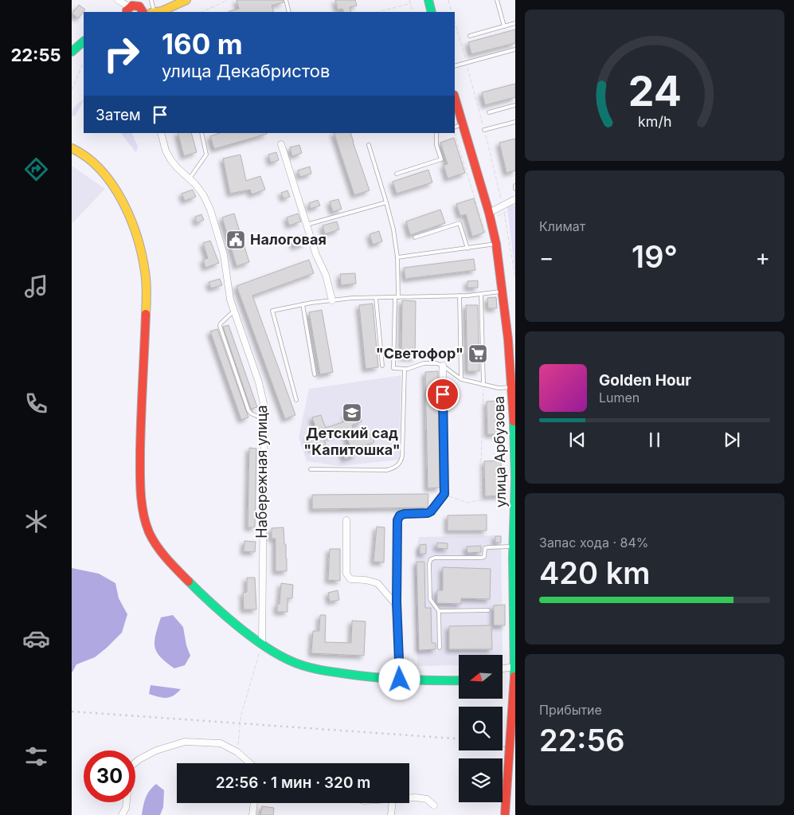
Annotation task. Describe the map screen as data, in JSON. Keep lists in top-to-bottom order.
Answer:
{
  "streets": {
    "street": ["улица Арбузова", "Набережная улица"]
  },
  "places": {
    "public building": ["Налоговая"],
    "supermarket": ["\"Светофор\""],
    "school or university": ["Детский сад \"Капитошка\""]
  },
  "north": "left",
  "page": {
    "tabs": "22:55",
    "turn": ["160 m", "улица Декабристов"],
    "then": "Затем",
    "tile": [
      "Климат",
      ["Запас хода · 84%", "420 km"],
      ["Прибытие", "22:56"]
    ],
    "heat": ["−", "19°", "+"],
    "song": ["Golden Hour", "Lumen"],
    "limit": "30",
    "trip": "22:56 · 1 мин · 320 m",
    "gauge": ["24", "km/h"]
  }
}
